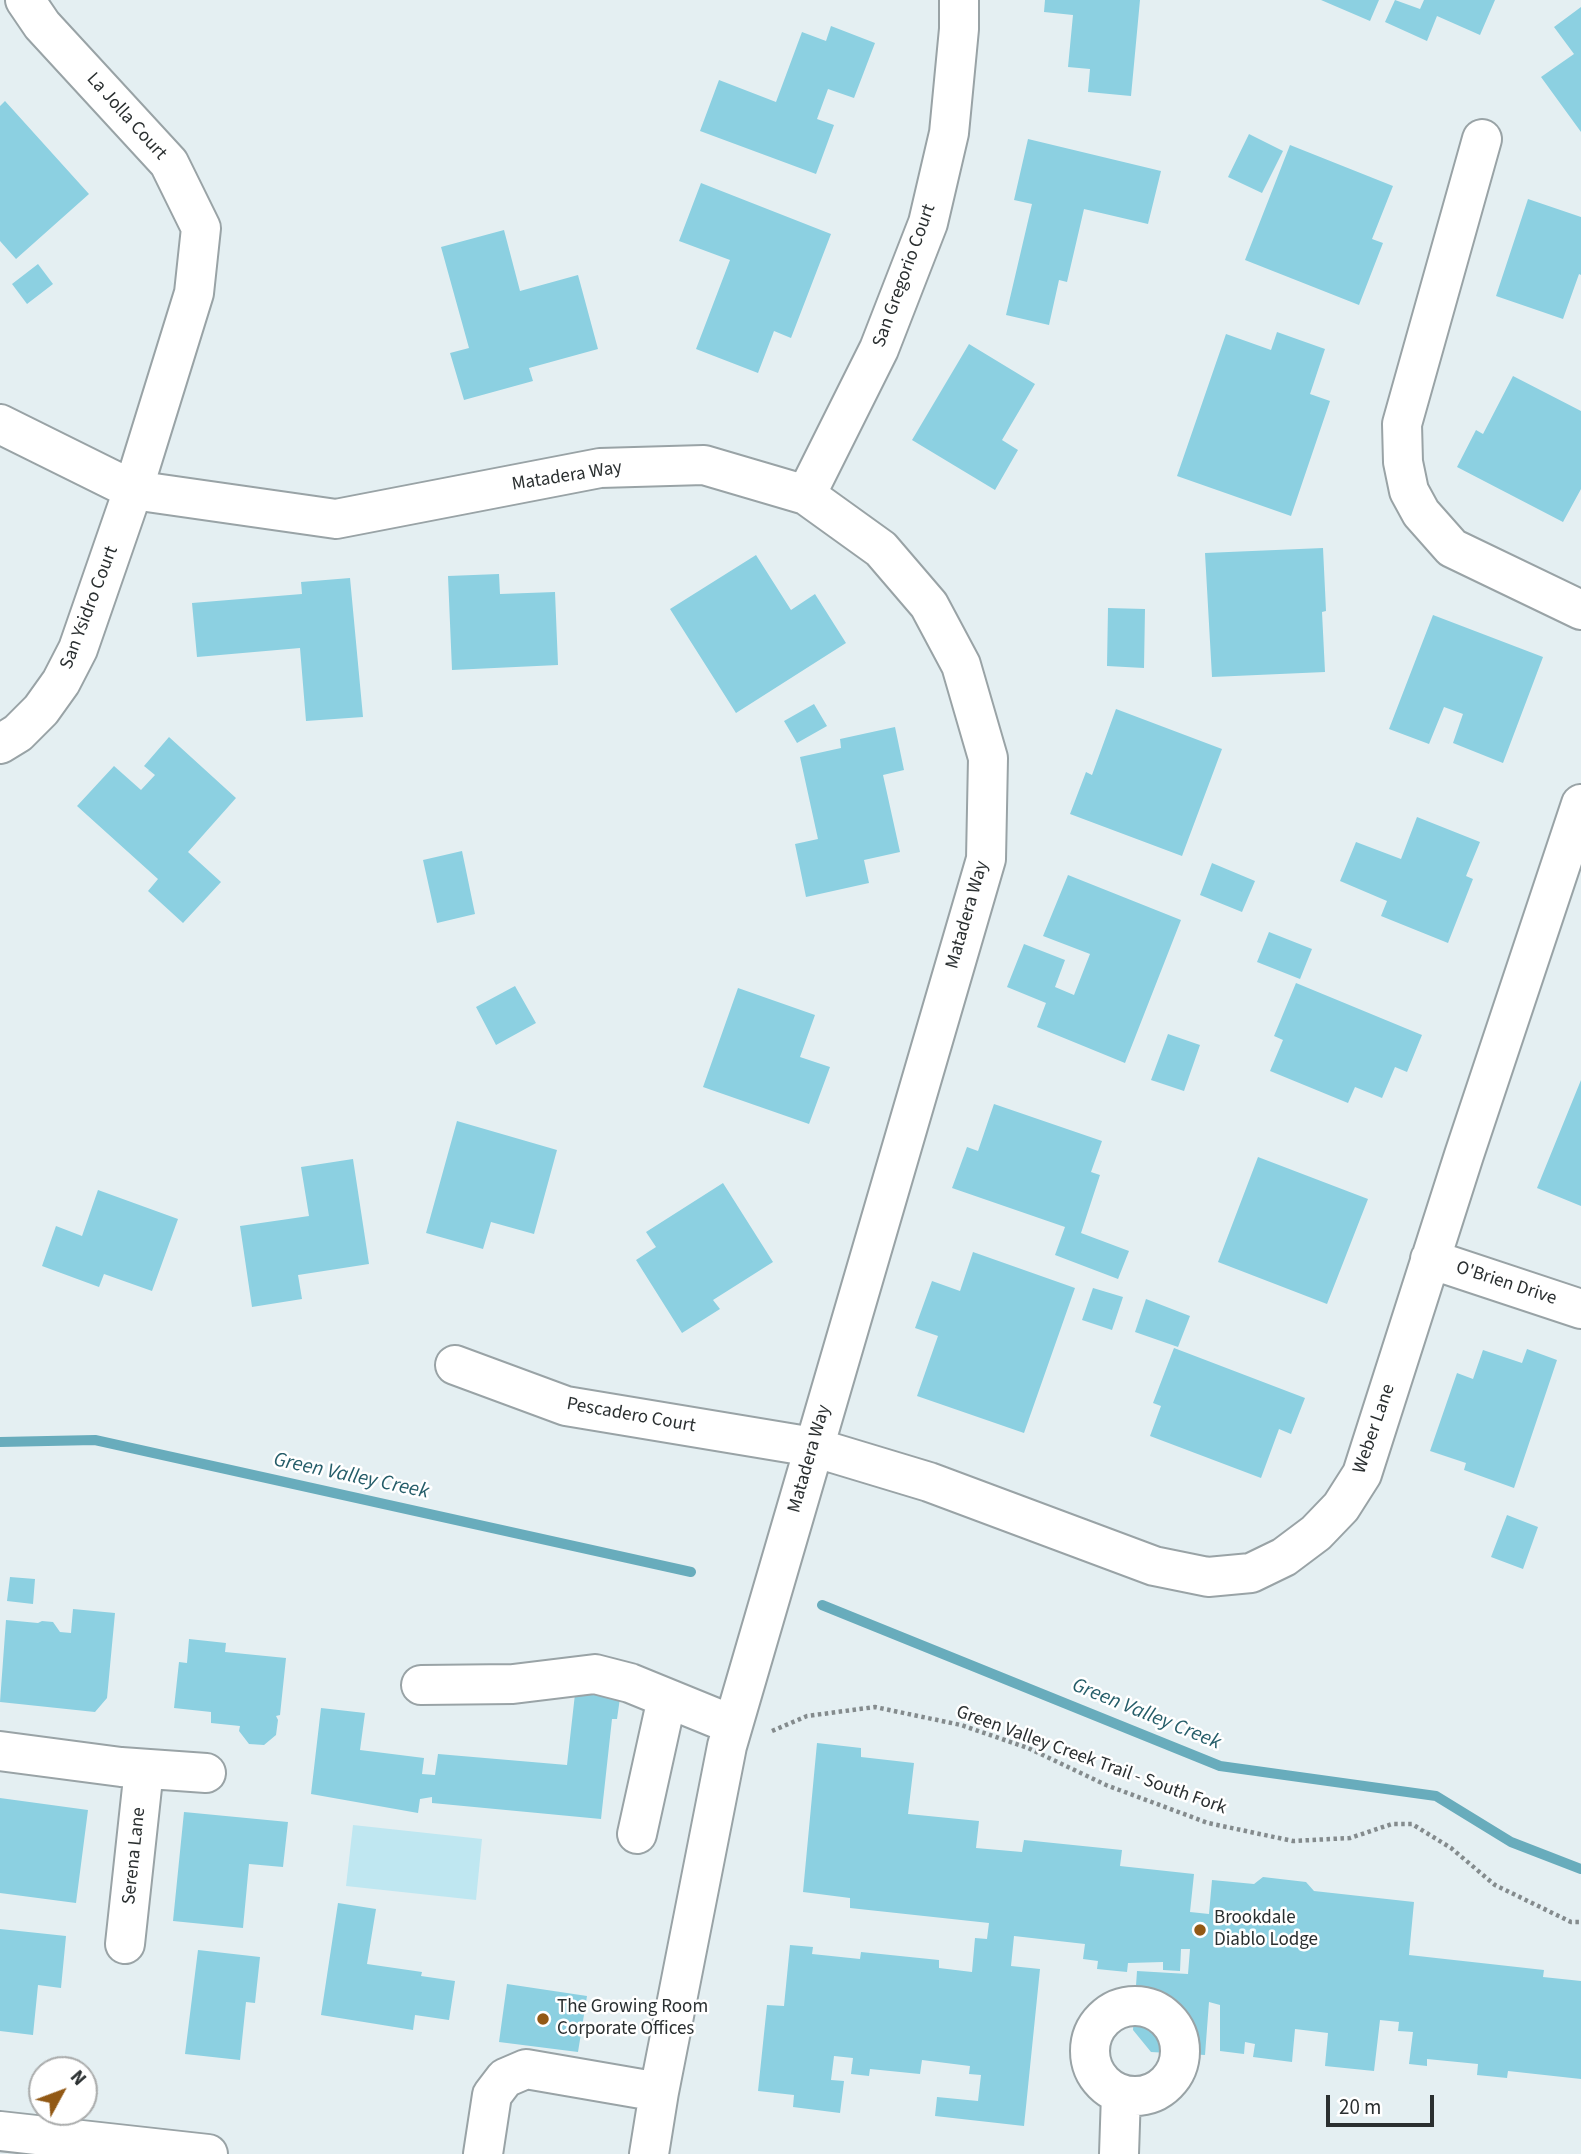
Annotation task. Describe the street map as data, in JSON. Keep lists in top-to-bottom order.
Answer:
{
  "streets": {
    "street": [
      "La Jolla Court",
      "San Gregorio Court",
      "Matadera Way",
      "San Ysidro Court",
      "O'Brien Drive",
      "Pescadero Court",
      "Weber Lane",
      "Serena Lane"
    ],
    "path": ["Green Valley Creek Trail - South Fork"]
  },
  "crossings": [
    ["La Jolla Court", "Matadera Way"],
    ["La Jolla Court", "San Ysidro Court"],
    ["San Gregorio Court", "Matadera Way"],
    ["Matadera Way", "San Ysidro Court"],
    ["Matadera Way", "Pescadero Court"],
    ["Matadera Way", "Weber Lane"],
    ["Matadera Way", "Green Valley Creek Trail - South Fork"],
    ["O'Brien Drive", "Weber Lane"],
    ["Pescadero Court", "Weber Lane"]
  ],
  "water": ["Green Valley Creek"],
  "places": ["Brookdale Diablo Lodge", "The Growing Room Corporate Offices"],
  "scale_bar": "20 m",
  "north": "top right"
}
